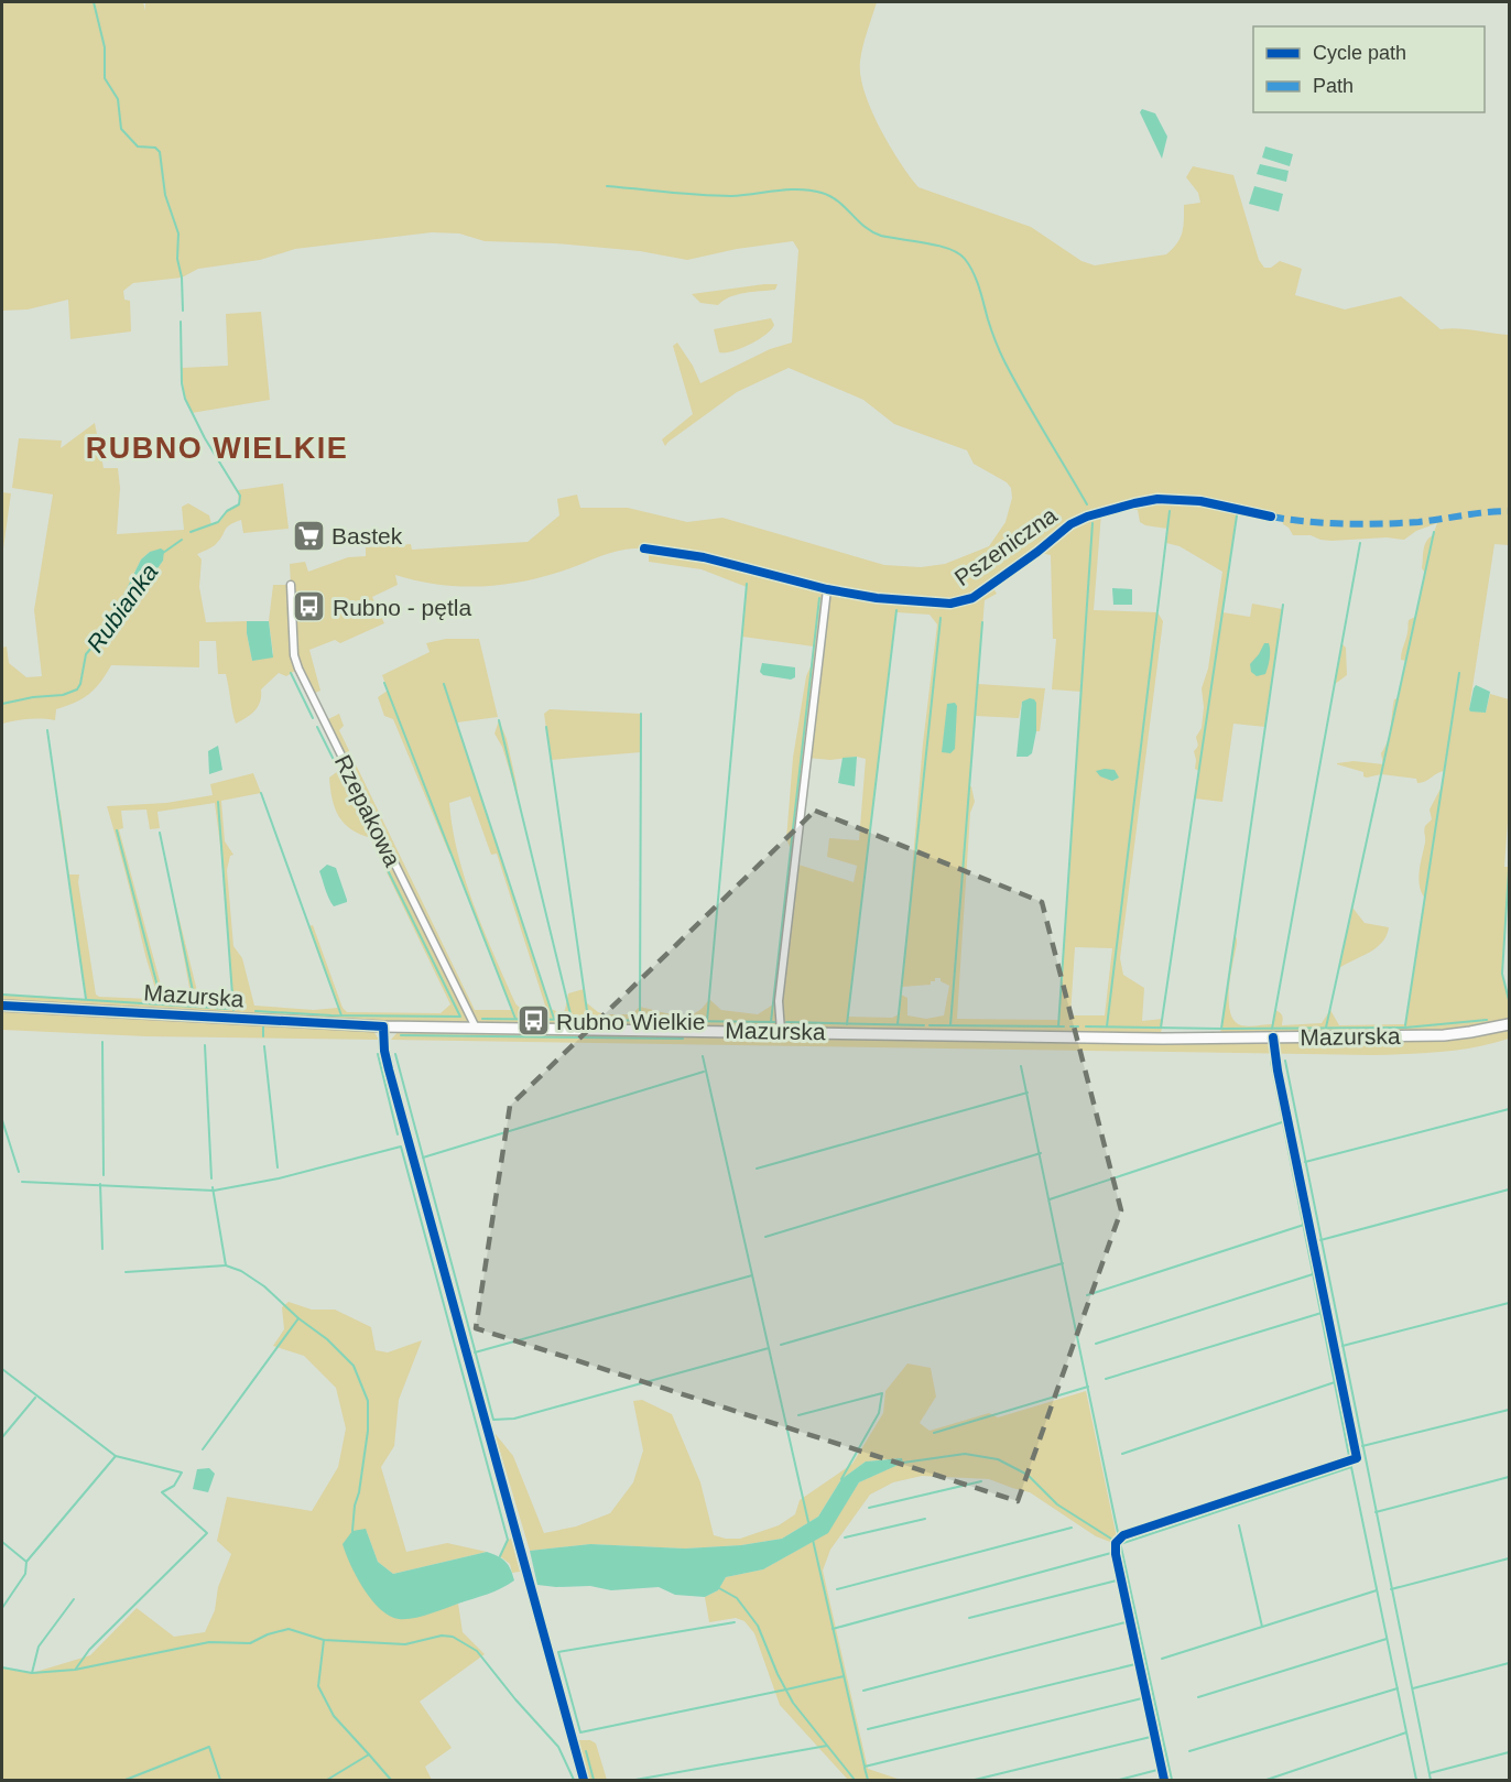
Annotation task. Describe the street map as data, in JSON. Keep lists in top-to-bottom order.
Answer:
{
  "streets": {
    "main road": ["Mazurska"],
    "street": ["Pszeniczna", "Rzepakowa"]
  },
  "crossings": [
    ["Rzepakowa", "Mazurska"]
  ],
  "districts": ["RUBNO WIELKIE"],
  "water": ["Rubianka"],
  "places": {
    "supermarket": ["Bastek"],
    "bus stop": ["Rubno - pętla", "Rubno Wielkie"]
  },
  "legend": ["Cycle path", "Path"]
}
